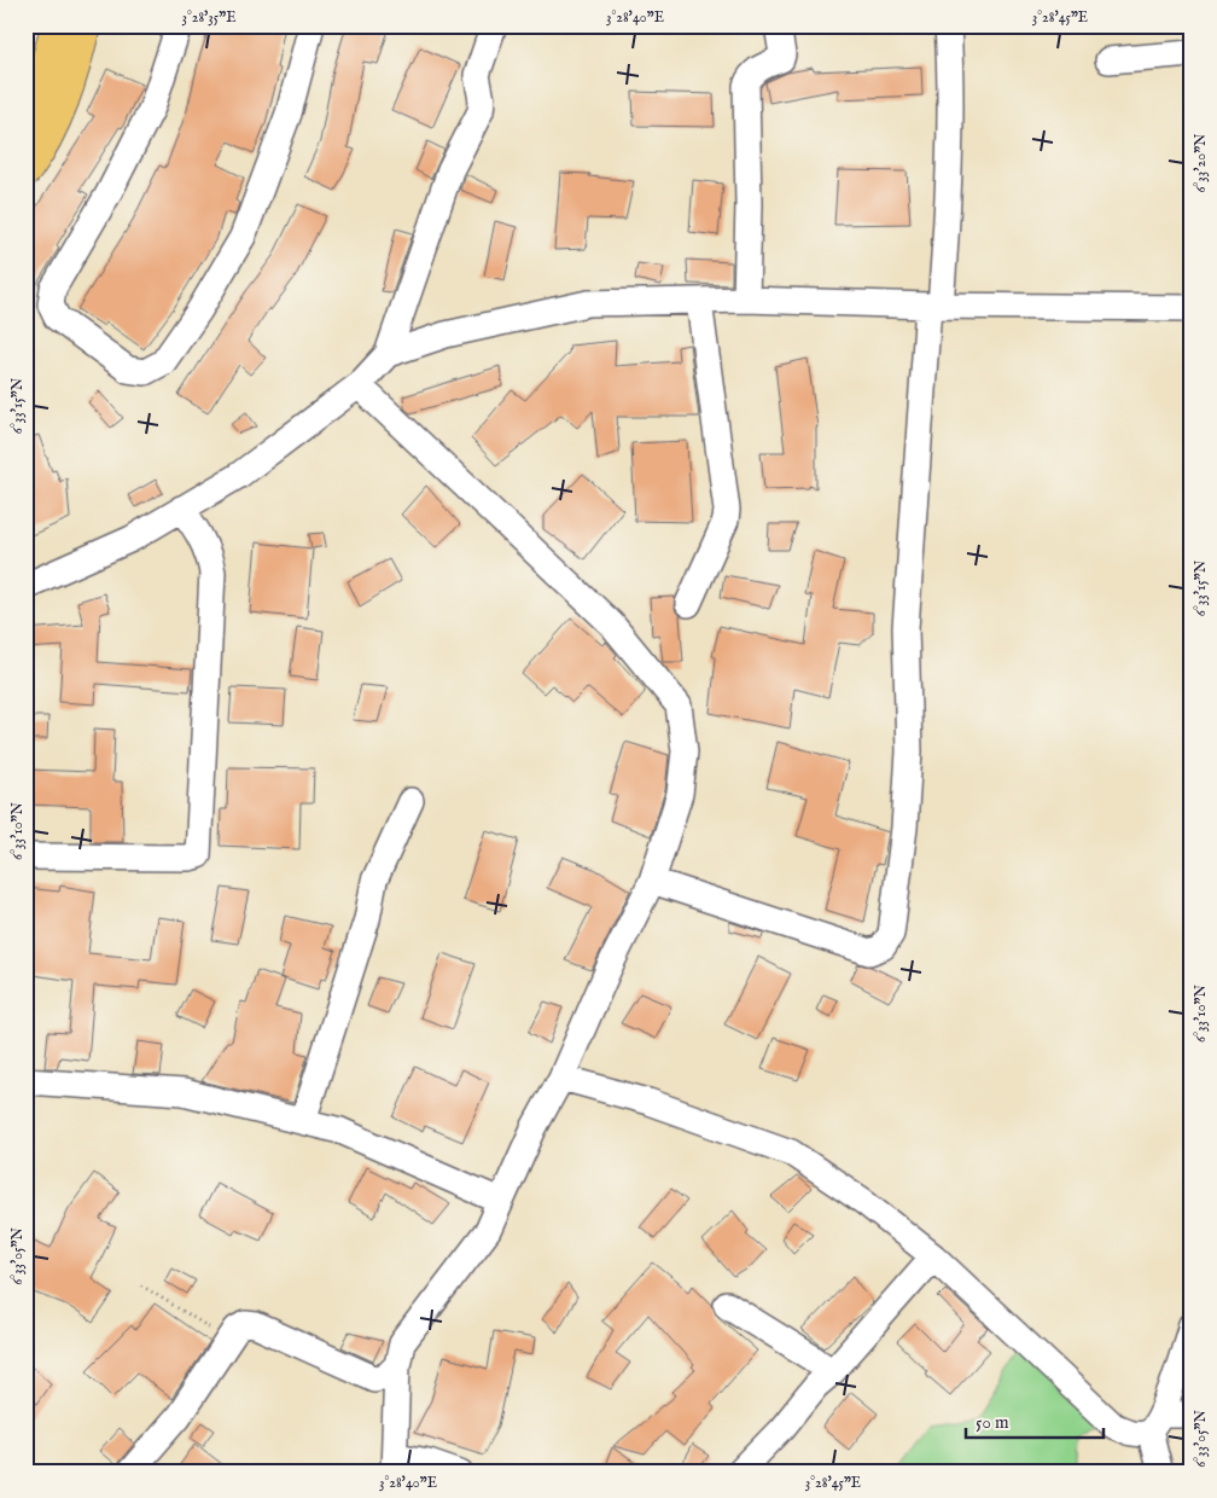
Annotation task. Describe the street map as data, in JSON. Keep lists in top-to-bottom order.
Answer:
{
  "scale_bar": "50 m",
  "coordinates": [
    "3°28'35\"E",
    "3°28'40\"E",
    "3°28'45\"E",
    "6°33'20\"N",
    "6°33'15\"N",
    "6°33'10\"N",
    "6°33'05\"N"
  ]
}
